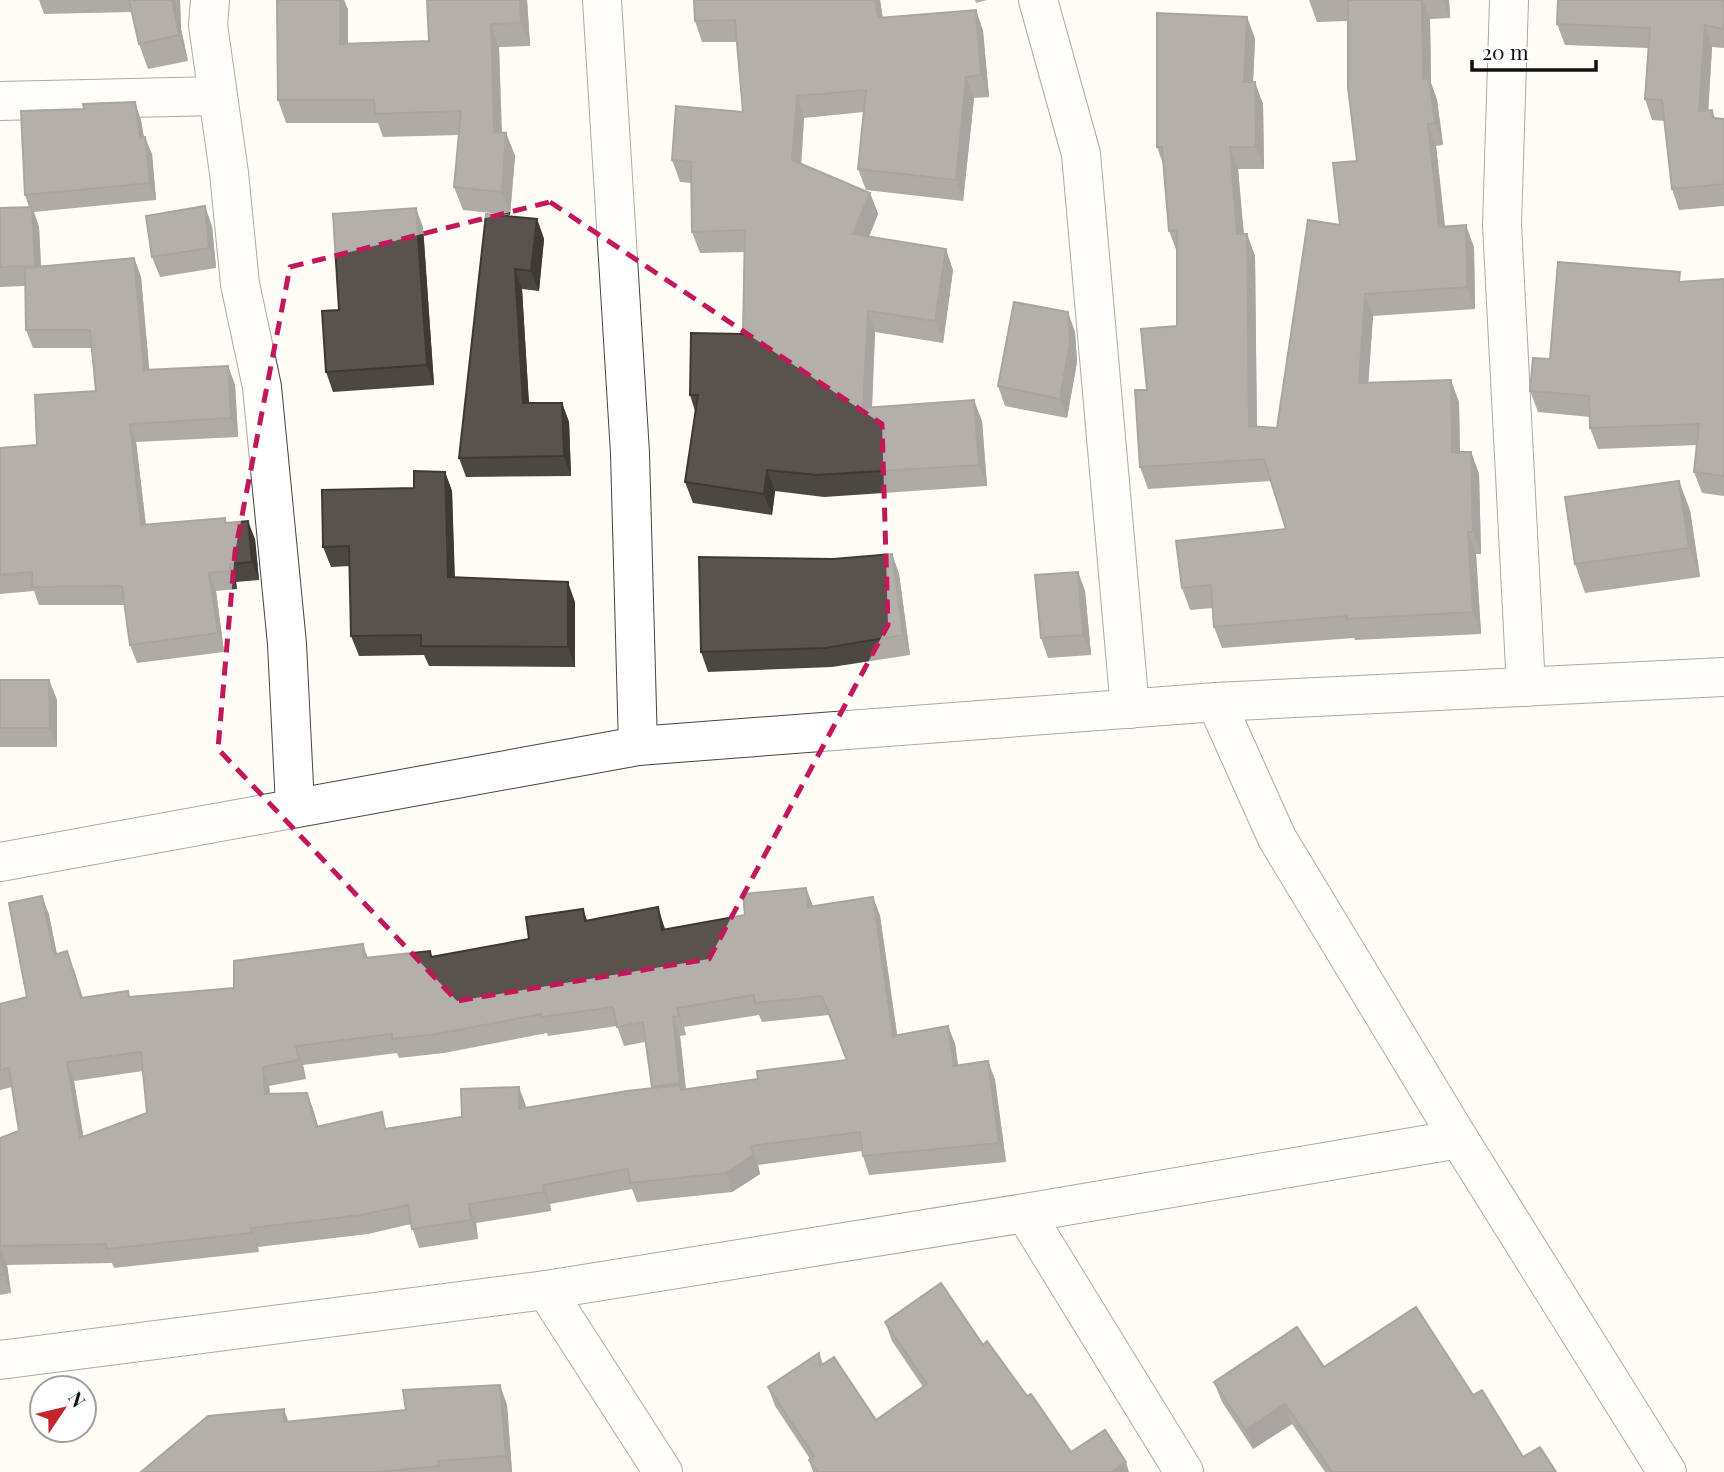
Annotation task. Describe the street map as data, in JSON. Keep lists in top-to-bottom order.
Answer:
{
  "scale_bar": "20 m",
  "north": "top right"
}
